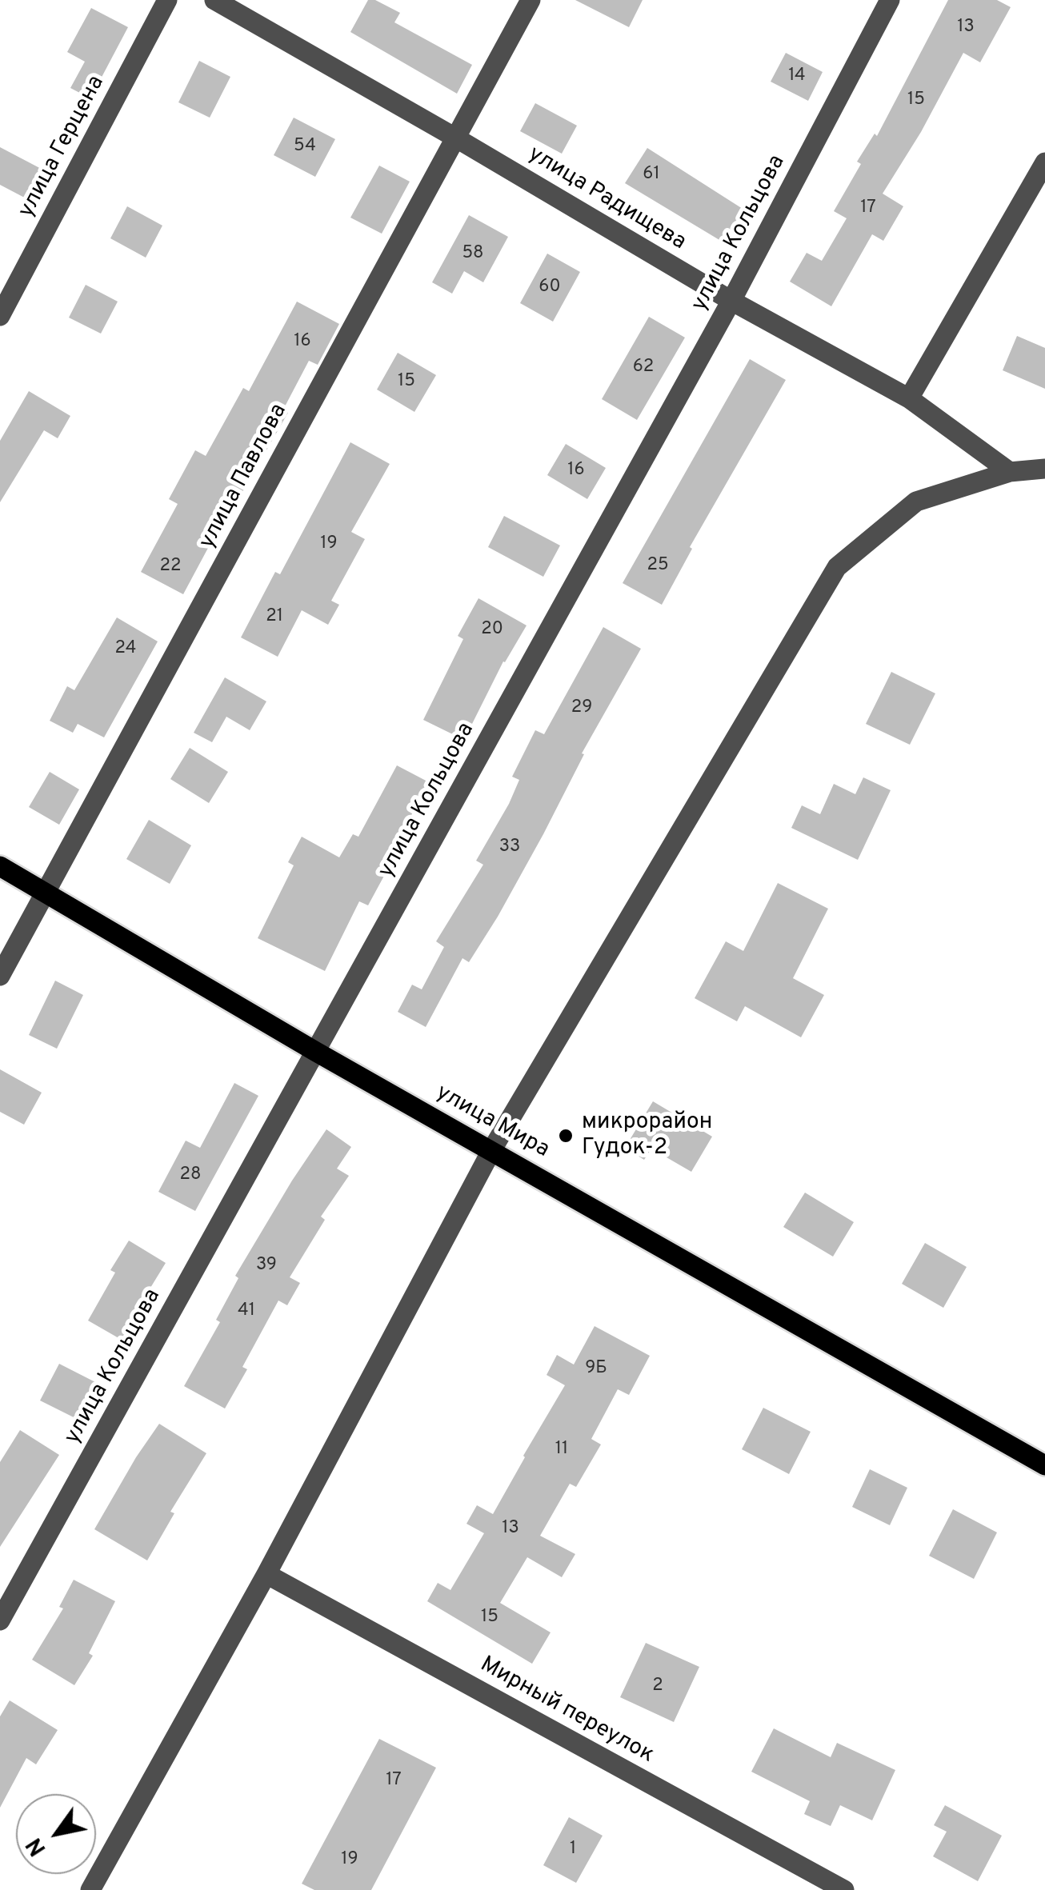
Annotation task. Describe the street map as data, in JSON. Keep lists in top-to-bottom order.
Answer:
{
  "streets": {
    "main road": ["улица Мира"],
    "street": [
      "улица Герцена",
      "улица Радищева",
      "улица Кольцова",
      "улица Павлова",
      "Мирный переулок"
    ]
  },
  "crossings": [
    ["улица Радищева", "улица Кольцова"],
    ["улица Радищева", "улица Павлова"],
    ["улица Кольцова", "улица Мира"],
    ["улица Павлова", "улица Мира"]
  ],
  "places": ["микрорайон Гудок-2"],
  "house_numbers": [
    "13",
    "14",
    "15",
    "54",
    "61",
    "17",
    "58",
    "60",
    "16",
    "62",
    "15",
    "16",
    "19",
    "25",
    "22",
    "21",
    "20",
    "24",
    "29",
    "33",
    "28",
    "39",
    "41",
    "9Б",
    "11",
    "13",
    "15",
    "2",
    "17",
    "1",
    "19"
  ],
  "north": "bottom left"
}
